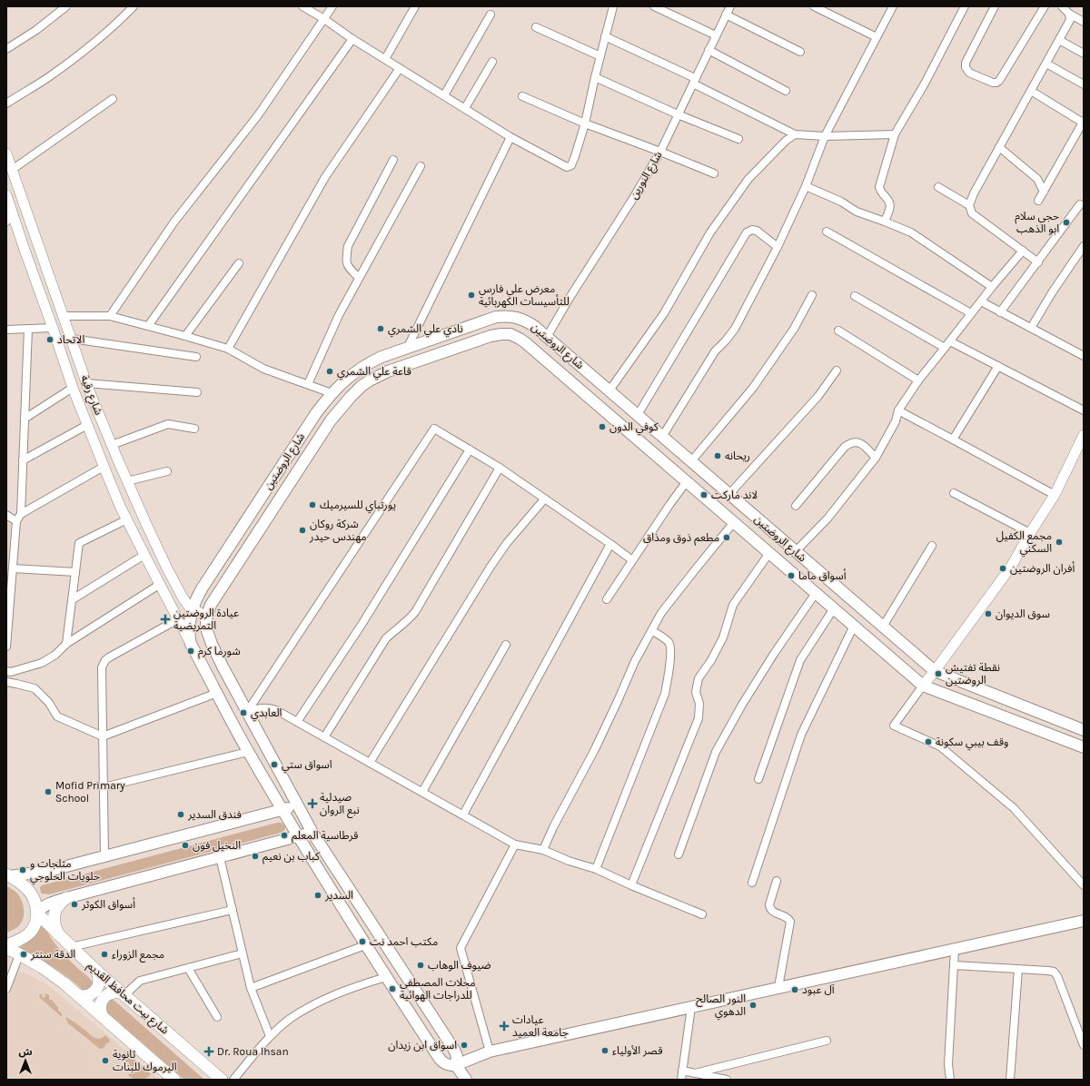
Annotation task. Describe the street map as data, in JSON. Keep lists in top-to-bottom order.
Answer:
{
  "streets": {
    "main road": ["شارع الروضتين", "شارع بيت محافظ القديم"],
    "street": ["شارع النورين", "شارع رقية"]
  },
  "crossings": [
    ["شارع النورين", "شارع الروضتين"],
    ["شارع الروضتين", "شارع رقية"]
  ],
  "places": {
    "other": [
      "حجي سلام ابو الذهب",
      "معرض علي فارس للتأسيسات الكهربائية",
      "نادي علي الشمري",
      "الاتحاد",
      "قاعة علي الشمري",
      "كوفي الدون",
      "ريحانه",
      "لاند ماركت",
      "يورتباي للسيرميك",
      "شركة روكان مهندس حيدر",
      "مطعم ذوق ومذاق",
      "مجمع الكفيل السكني",
      "أفران الروضتين",
      "أسواق ماما",
      "سوق الديوان",
      "شورما كرم",
      "نقطة تفتيش الروضتين",
      "العابدي",
      "وقف بيبي سكونة",
      "اسواق ستي",
      "Mofid Primary School",
      "فندق السدير",
      "قرطاسية المعلم",
      "النخيل فون",
      "كباب بن نعيم",
      "مثلجات و حلويات الحلوجي",
      "السدير",
      "أسواق الكوثر",
      "مكتب احمد نت",
      "الدقة سنتر",
      "مجمع الزوراء",
      "ضيوف الوهاب",
      "محلات المصطفى للدراجات الهوائية",
      "آل عبود",
      "النور الصالح الدهوي",
      "اسواق ابن زيدان",
      "قصر الأولياء",
      "ثانوية اليرموك للبنات"
    ],
    "health": [
      "عيادة الروضتين التمريضية",
      "صيدلية نبع الروان",
      "عيادات جامعة العميد",
      "Dr. Roua Ihsan"
    ]
  },
  "north": "top"
}
